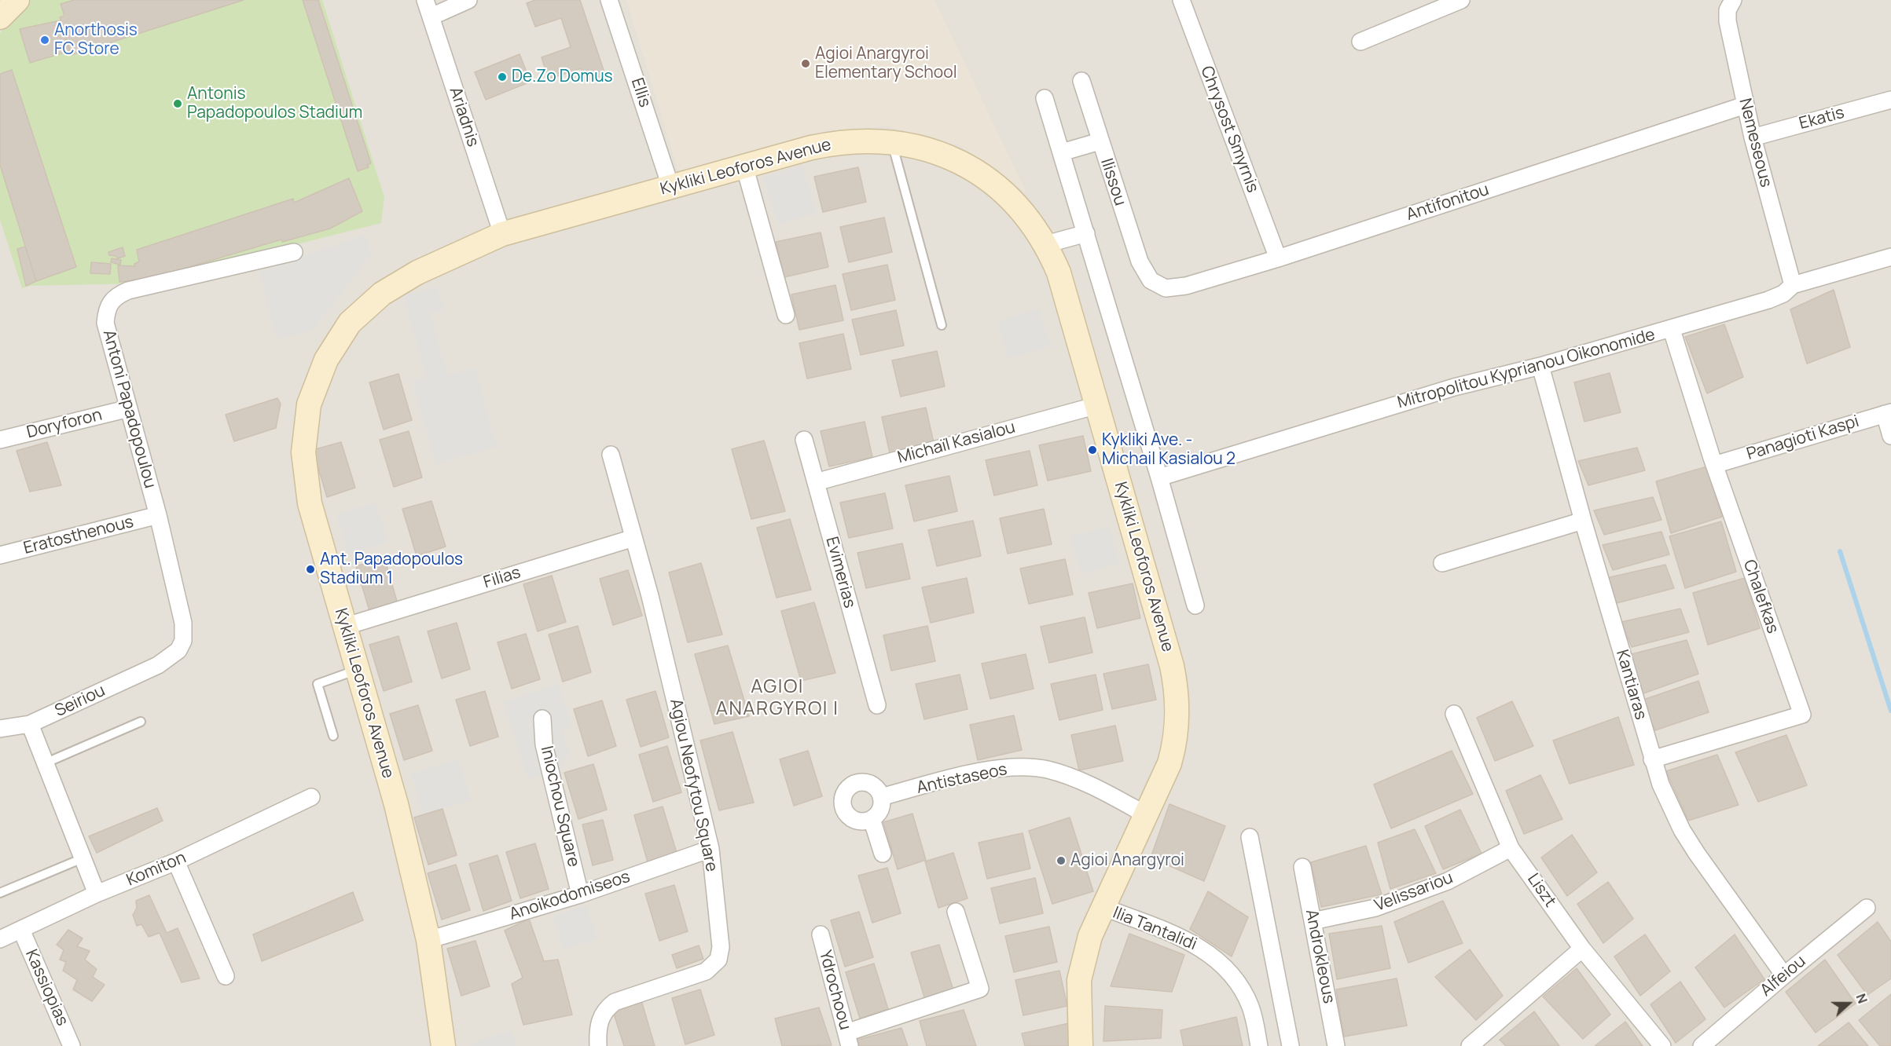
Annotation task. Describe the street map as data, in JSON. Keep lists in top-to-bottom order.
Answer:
{
  "streets": {
    "street": [
      "Ellis",
      "Ariadnis",
      "Ekatis",
      "Chrysost Smyrnis",
      "Nemeseous",
      "Kykliki Leoforos Avenue",
      "Ilissou",
      "Antifonitou",
      "Mitropolitou Kyprianou Oikonomide",
      "Antoni Papadopoulou",
      "Doryforon",
      "Panagioti Kaspi",
      "Michaïl Kasialou",
      "Eratosthenous",
      "Evimerias",
      "Filias",
      "Chalefkas",
      "Kantiaras",
      "Seiriou",
      "Antistaseos",
      "Agiou Neofytou Square",
      "Iniochou Square",
      "Komiton",
      "Liszt",
      "Velissariou",
      "Anoikodomiseos",
      "Ilia Tantalidi",
      "Androkleous",
      "Alfeiou",
      "Kassiopias",
      "Ydrochoou"
    ]
  },
  "crossings": [
    ["Ellis", "Kykliki Leoforos Avenue"],
    ["Ariadnis", "Kykliki Leoforos Avenue"],
    ["Ekatis", "Nemeseous"],
    ["Chrysost Smyrnis", "Antifonitou"],
    ["Nemeseous", "Antifonitou"],
    ["Nemeseous", "Mitropolitou Kyprianou Oikonomide"],
    ["Kykliki Leoforos Avenue", "Michaïl Kasialou"],
    ["Kykliki Leoforos Avenue", "Filias"],
    ["Kykliki Leoforos Avenue", "Antistaseos"],
    ["Kykliki Leoforos Avenue", "Anoikodomiseos"],
    ["Kykliki Leoforos Avenue", "Ilia Tantalidi"],
    ["Ilissou", "Antifonitou"],
    ["Mitropolitou Kyprianou Oikonomide", "Chalefkas"],
    ["Mitropolitou Kyprianou Oikonomide", "Kantiaras"],
    ["Antoni Papadopoulou", "Doryforon"],
    ["Antoni Papadopoulou", "Eratosthenous"],
    ["Antoni Papadopoulou", "Seiriou"],
    ["Panagioti Kaspi", "Chalefkas"],
    ["Michaïl Kasialou", "Evimerias"],
    ["Filias", "Agiou Neofytou Square"],
    ["Chalefkas", "Kantiaras"],
    ["Kantiaras", "Alfeiou"],
    ["Agiou Neofytou Square", "Anoikodomiseos"],
    ["Iniochou Square", "Anoikodomiseos"],
    ["Komiton", "Kassiopias"],
    ["Liszt", "Velissariou"],
    ["Velissariou", "Androkleous"]
  ],
  "districts": ["AGIOI ANARGYROI I"],
  "places": [
    "Anorthosis FC Store",
    "Agioi Anargyroi Elementary School",
    "De.Zo Domus",
    "Antonis Papadopoulos Stadium",
    "Kykliki Ave. - Michail Kasialou 2",
    "Ant. Papadopoulos Stadium 1",
    "Agioi Anargyroi"
  ],
  "north": "right"
}
